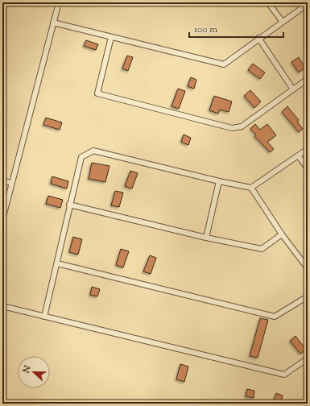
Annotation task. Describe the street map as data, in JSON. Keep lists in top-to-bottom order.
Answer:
{
  "scale_bar": "100 m",
  "north": "left"
}
